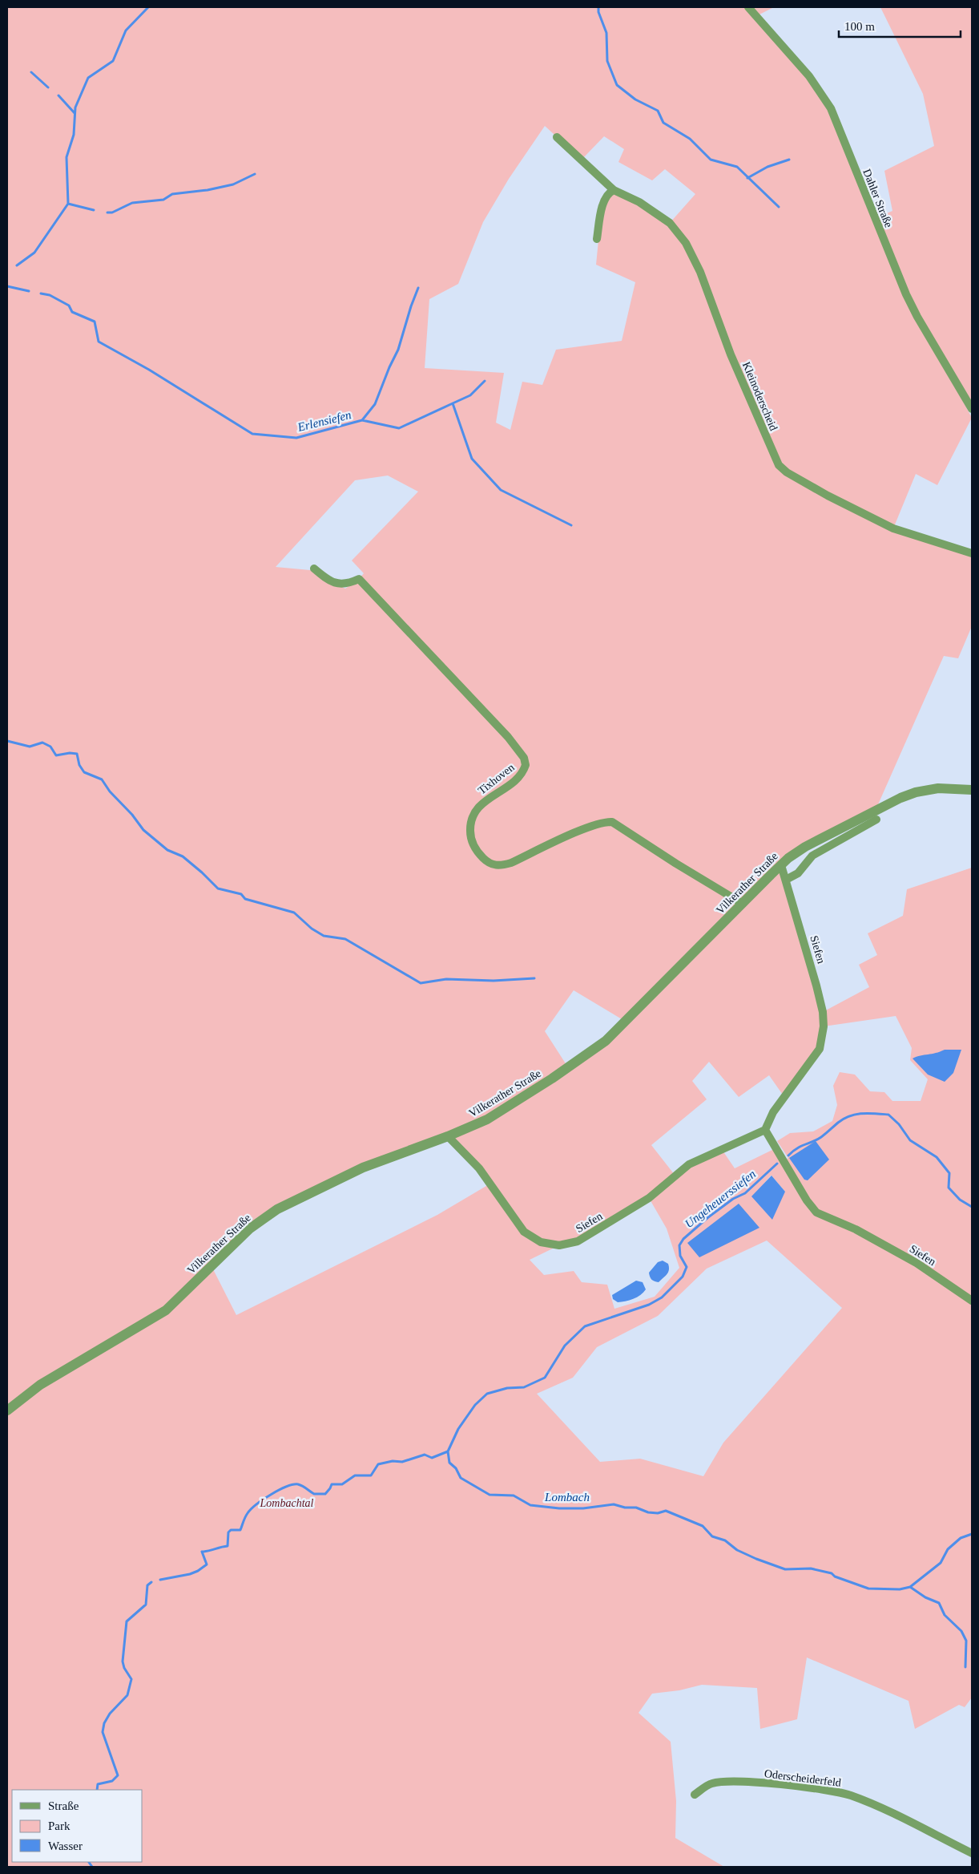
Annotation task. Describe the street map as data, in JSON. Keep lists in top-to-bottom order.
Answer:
{
  "streets": {
    "street": [
      "Dahler Straße",
      "Kleinoderscheid",
      "Tixhoven",
      "Vilkerather Straße",
      "Siefen",
      "Oderscheiderfeld"
    ]
  },
  "crossings": [
    ["Tixhoven", "Vilkerather Straße"],
    ["Vilkerather Straße", "Siefen"]
  ],
  "water": ["Erlensiefen", "Ungeheuerssiefen", "Lombach"],
  "parks": ["Lombachtal"],
  "legend": ["Straße", "Park", "Wasser"],
  "scale_bar": "100 m"
}
